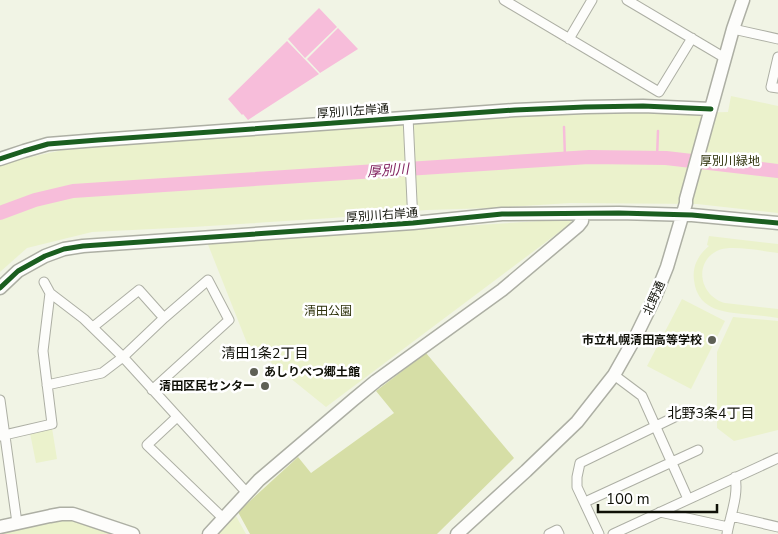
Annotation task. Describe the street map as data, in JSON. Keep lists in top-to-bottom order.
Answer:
{
  "streets": {
    "street": ["厚別川左岸通", "厚別川右岸通", "北野通"]
  },
  "crossings": [
    ["厚別川左岸通", "北野通"],
    ["厚別川右岸通", "北野通"]
  ],
  "districts": ["清田1条2丁目", "北野3条4丁目"],
  "water": ["厚別川"],
  "parks": ["厚別川緑地", "清田公園"],
  "places": ["市立札幌清田高等学校", "あしりべつ郷土館", "清田区民センター"],
  "scale_bar": "100 m"
}
